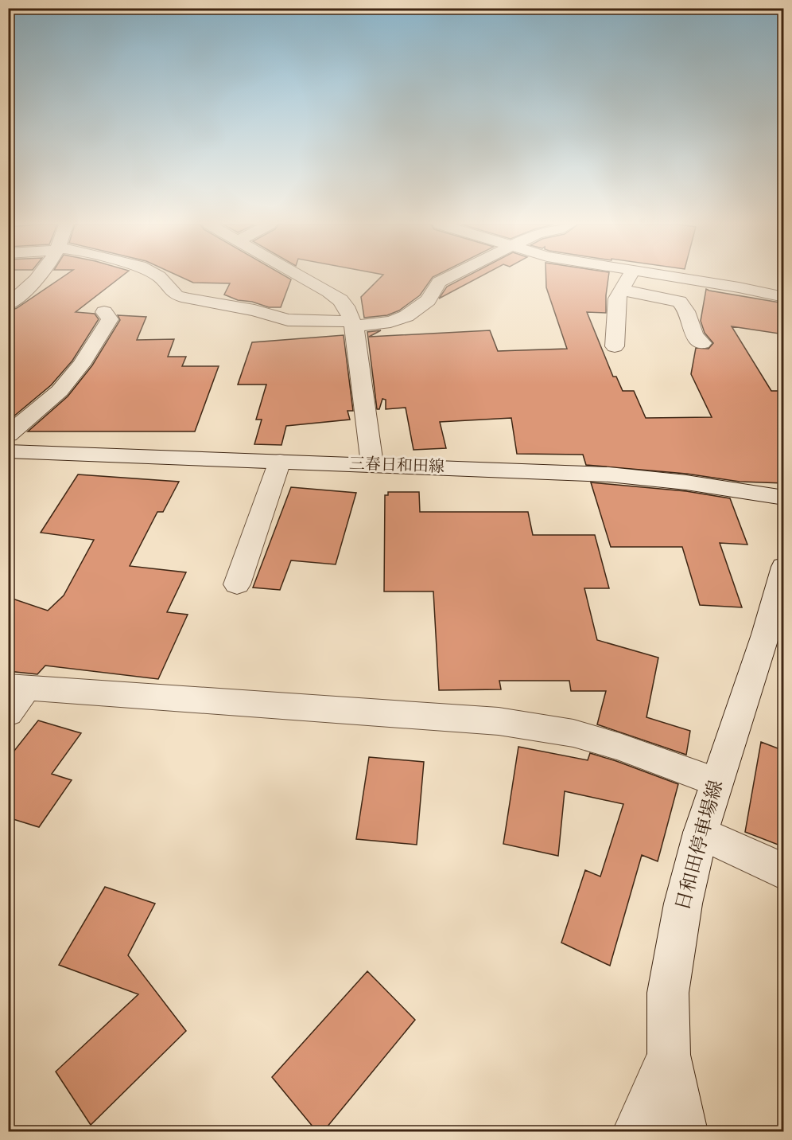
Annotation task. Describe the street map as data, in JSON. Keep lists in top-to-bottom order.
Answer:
{
  "streets": {
    "street": ["三春日和田線", "日和田停車場線"]
  }
}
